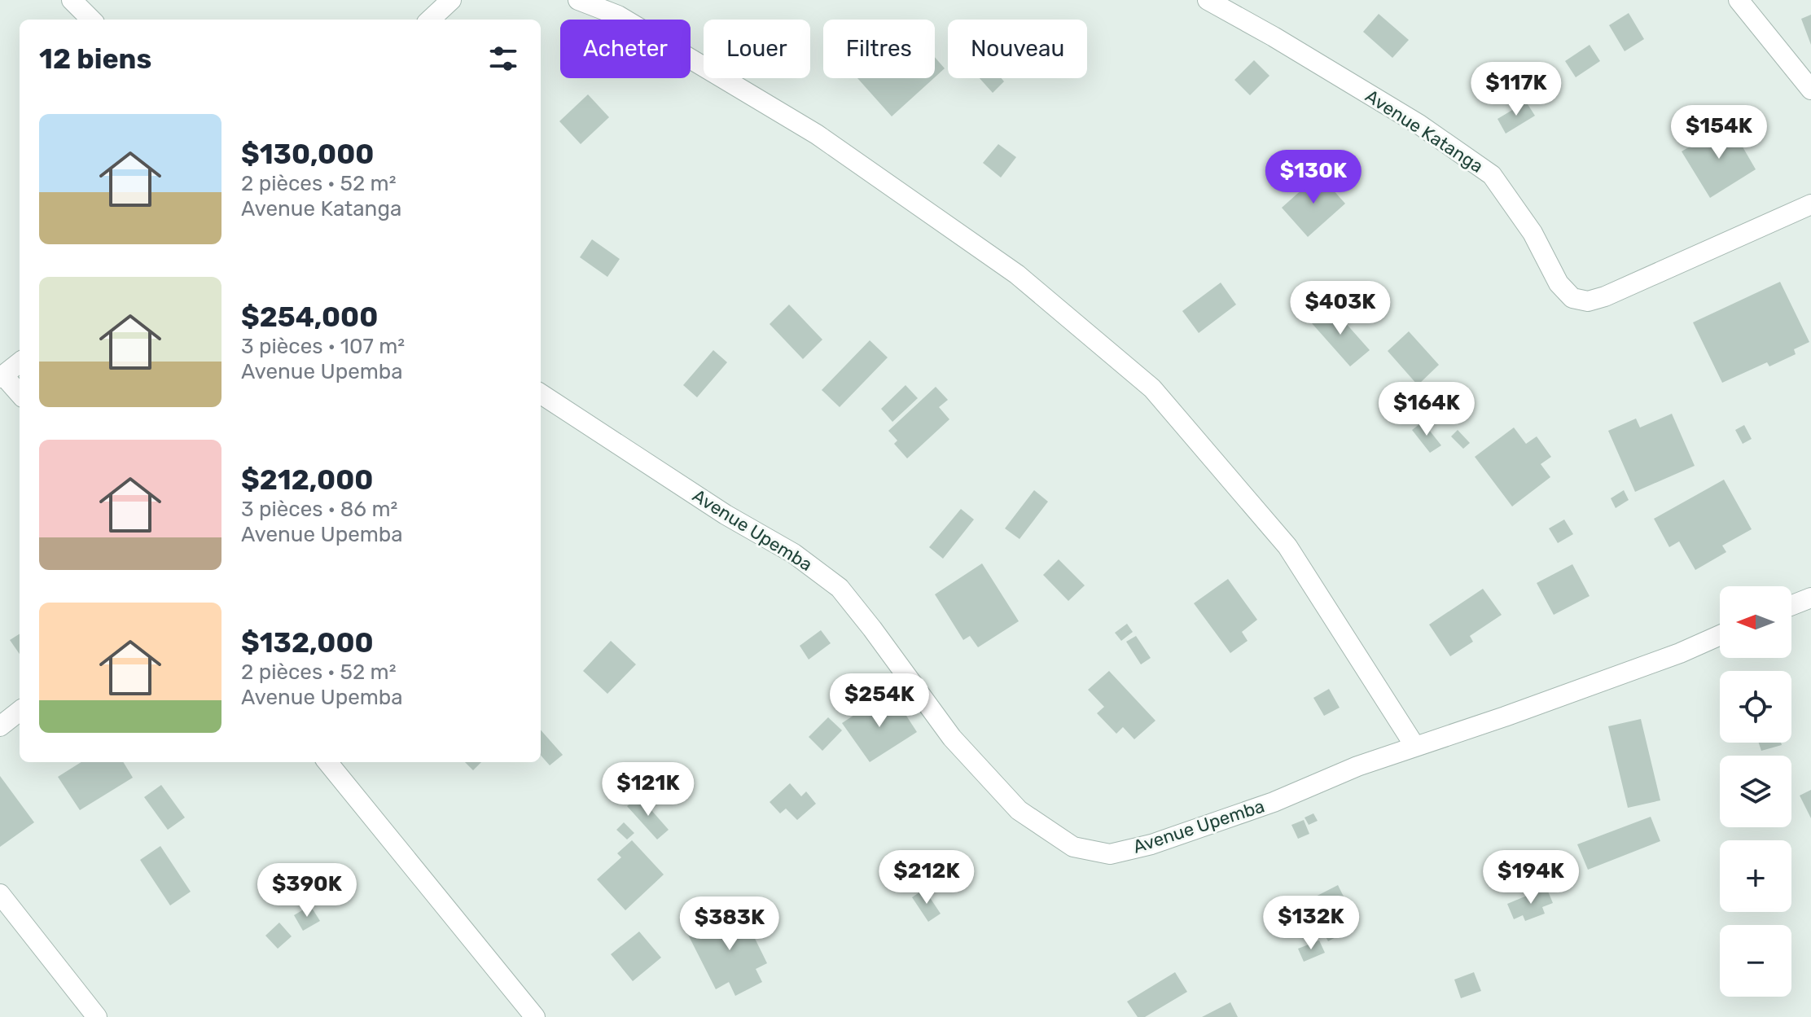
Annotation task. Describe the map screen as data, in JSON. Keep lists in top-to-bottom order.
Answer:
{
  "streets": {
    "street": ["Avenue Katanga", "Avenue Upemba"]
  },
  "north": "left",
  "page": {
    "chip": [
      "Acheter",
      "Louer",
      "Filtres",
      "Nouveau"
    ],
    "heading": "12 biens",
    "price": [
      "$117K",
      "$154K",
      "$130K",
      "$403K",
      "$164K",
      "$254K",
      "$121K",
      "$212K",
      "$194K",
      "$390K",
      "$132K",
      "$383K"
    ],
    "list": [
      {
        "name": "$130,000",
        "note": "2 pièces · 52 m² · Avenue Katanga"
      },
      {
        "name": "$254,000",
        "note": "3 pièces · 107 m² · Avenue Upemba"
      },
      {
        "name": "$212,000",
        "note": "3 pièces · 86 m² · Avenue Upemba"
      },
      {
        "name": "$132,000",
        "note": "2 pièces · 52 m² · Avenue Upemba"
      }
    ],
    "map_buttons": ["+", "−"]
  }
}
